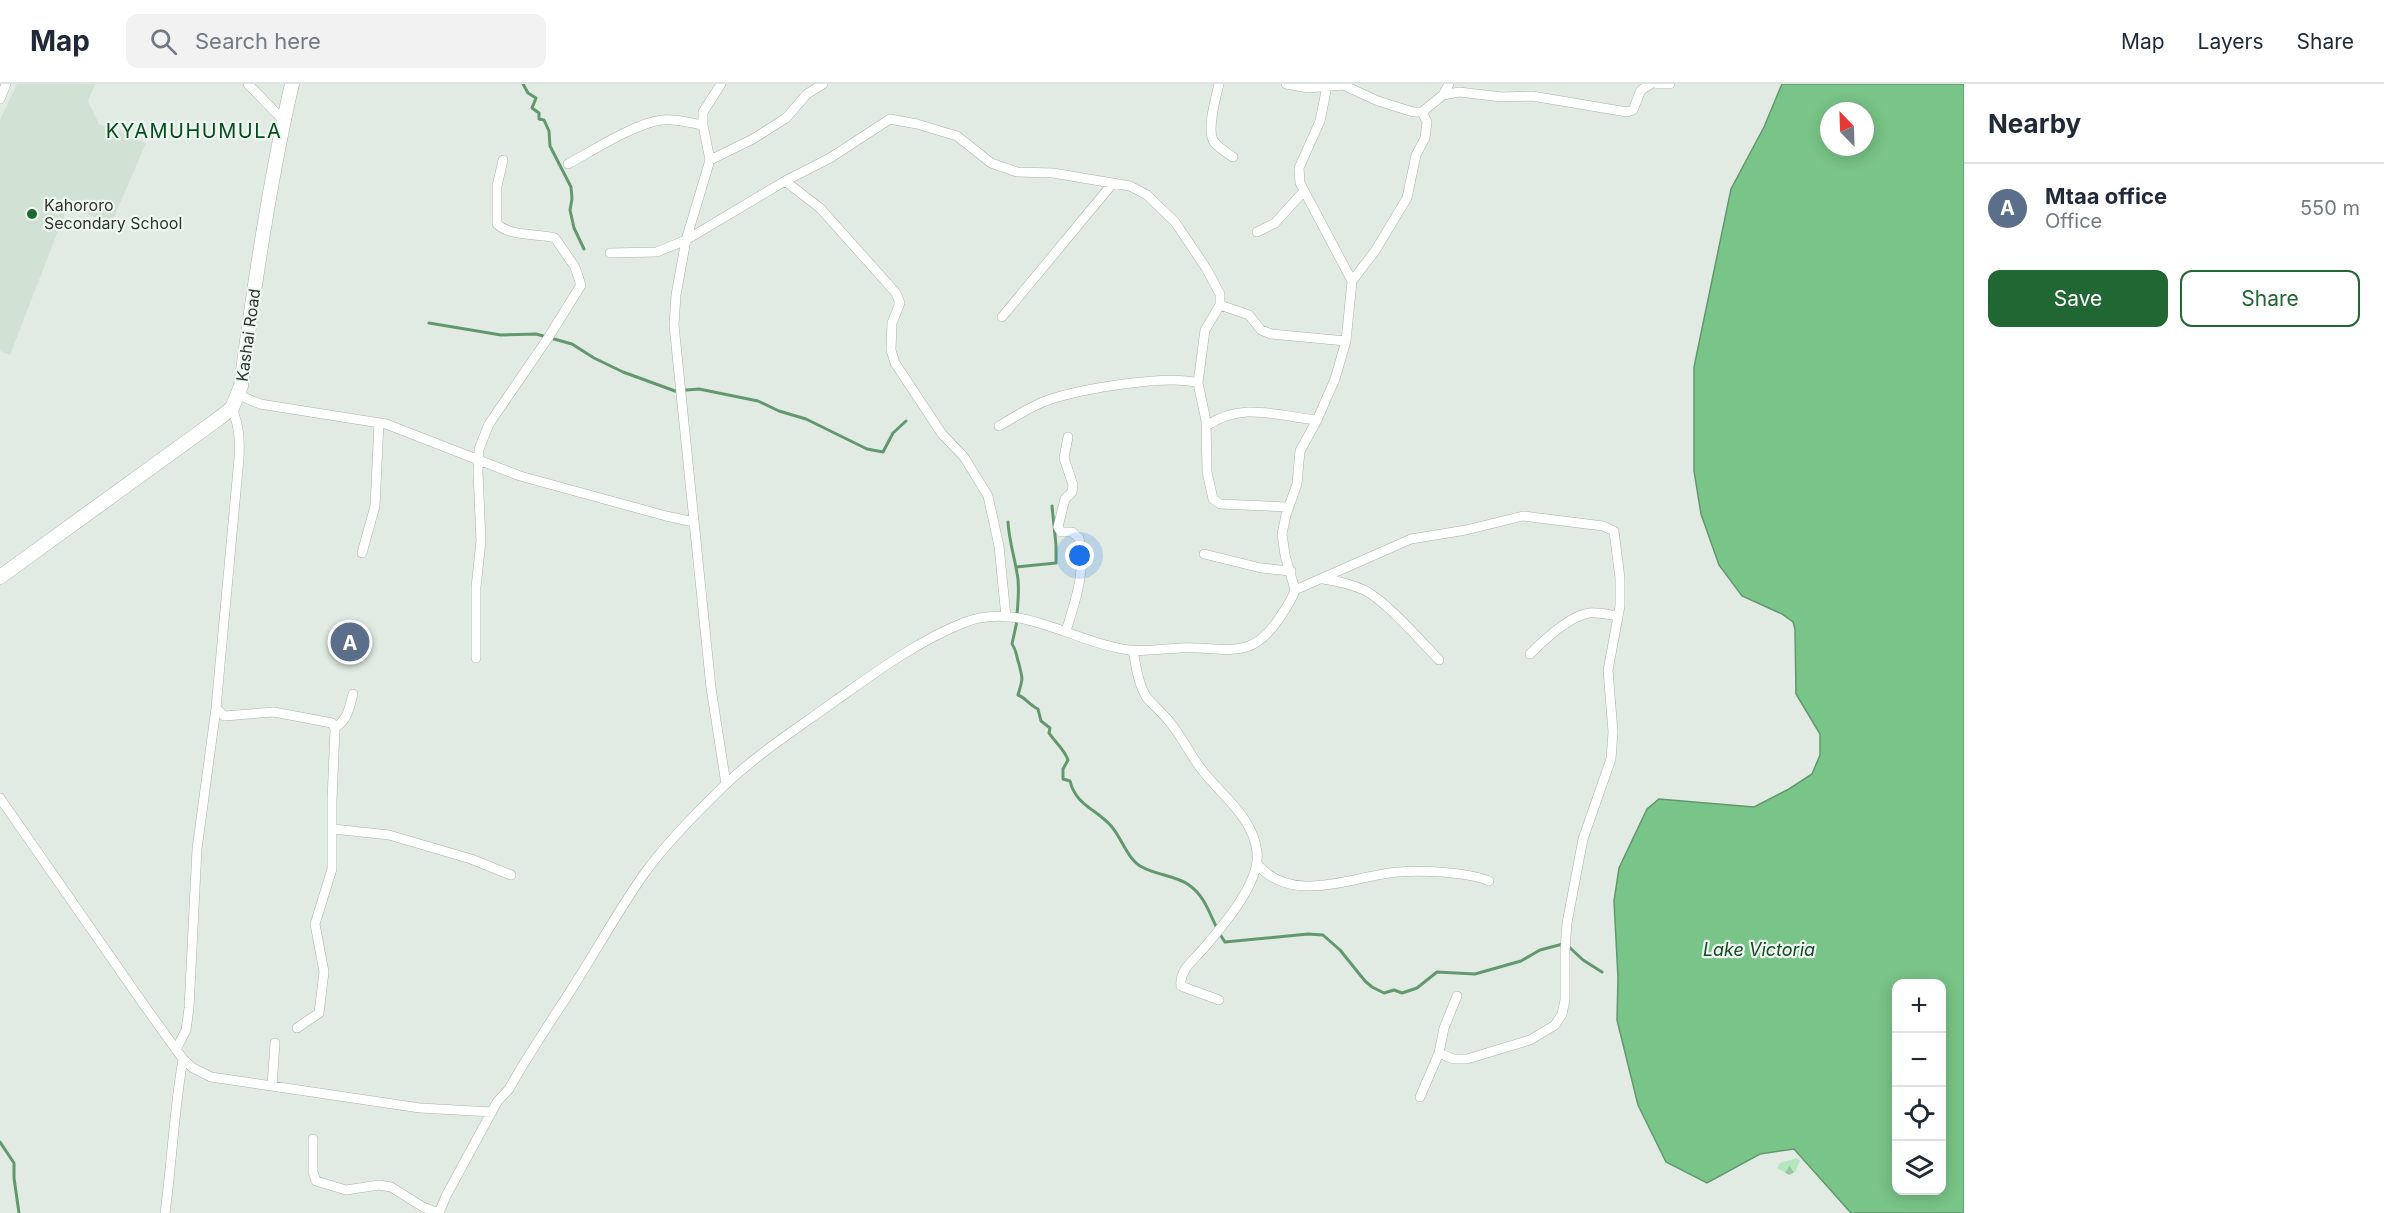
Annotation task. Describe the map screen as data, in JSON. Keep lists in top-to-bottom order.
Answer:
{
  "streets": {
    "street": ["Kashai Road"]
  },
  "districts": ["KYAMUHUMULA"],
  "water": ["Lake Victoria"],
  "places": ["Kahororo Secondary School"],
  "north": "top left",
  "page": {
    "header": "Map",
    "search": "Search here",
    "nav": ["Map", "Layers", "Share"],
    "heading": "Nearby",
    "list": [
      {
        "mark": "A",
        "name": "Mtaa office",
        "note": "Office",
        "value": "550 m"
      }
    ],
    "buttons": ["Save", "Share"],
    "pins": "A",
    "map_buttons": ["+", "−"]
  }
}
